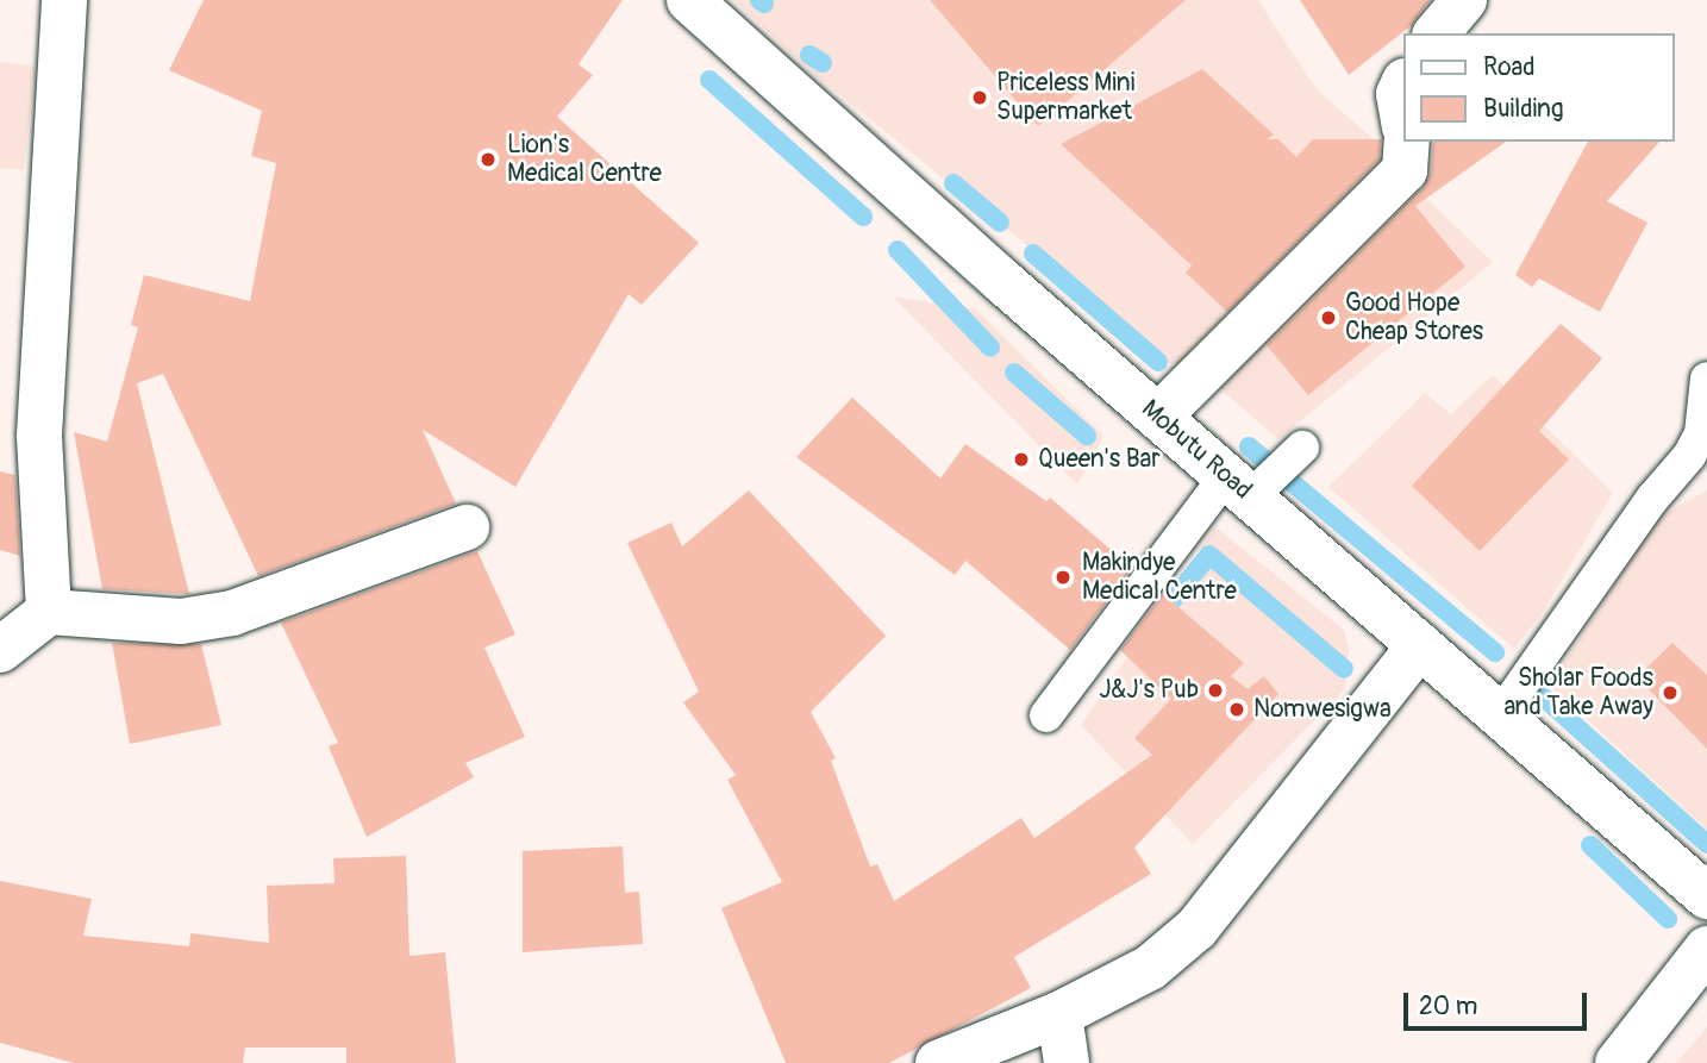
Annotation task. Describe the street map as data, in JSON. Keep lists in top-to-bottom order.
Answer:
{
  "streets": {
    "street": ["Mobutu Road"]
  },
  "places": [
    "Priceless Mini Supermarket",
    "Lion's Medical Centre",
    "Good Hope Cheap Stores",
    "Queen's Bar",
    "Makindye Medical Centre",
    "J&J's Pub",
    "Sholar Foods and Take Away",
    "Nomwesigwa"
  ],
  "legend": ["Road", "Building"],
  "scale_bar": "20 m"
}
